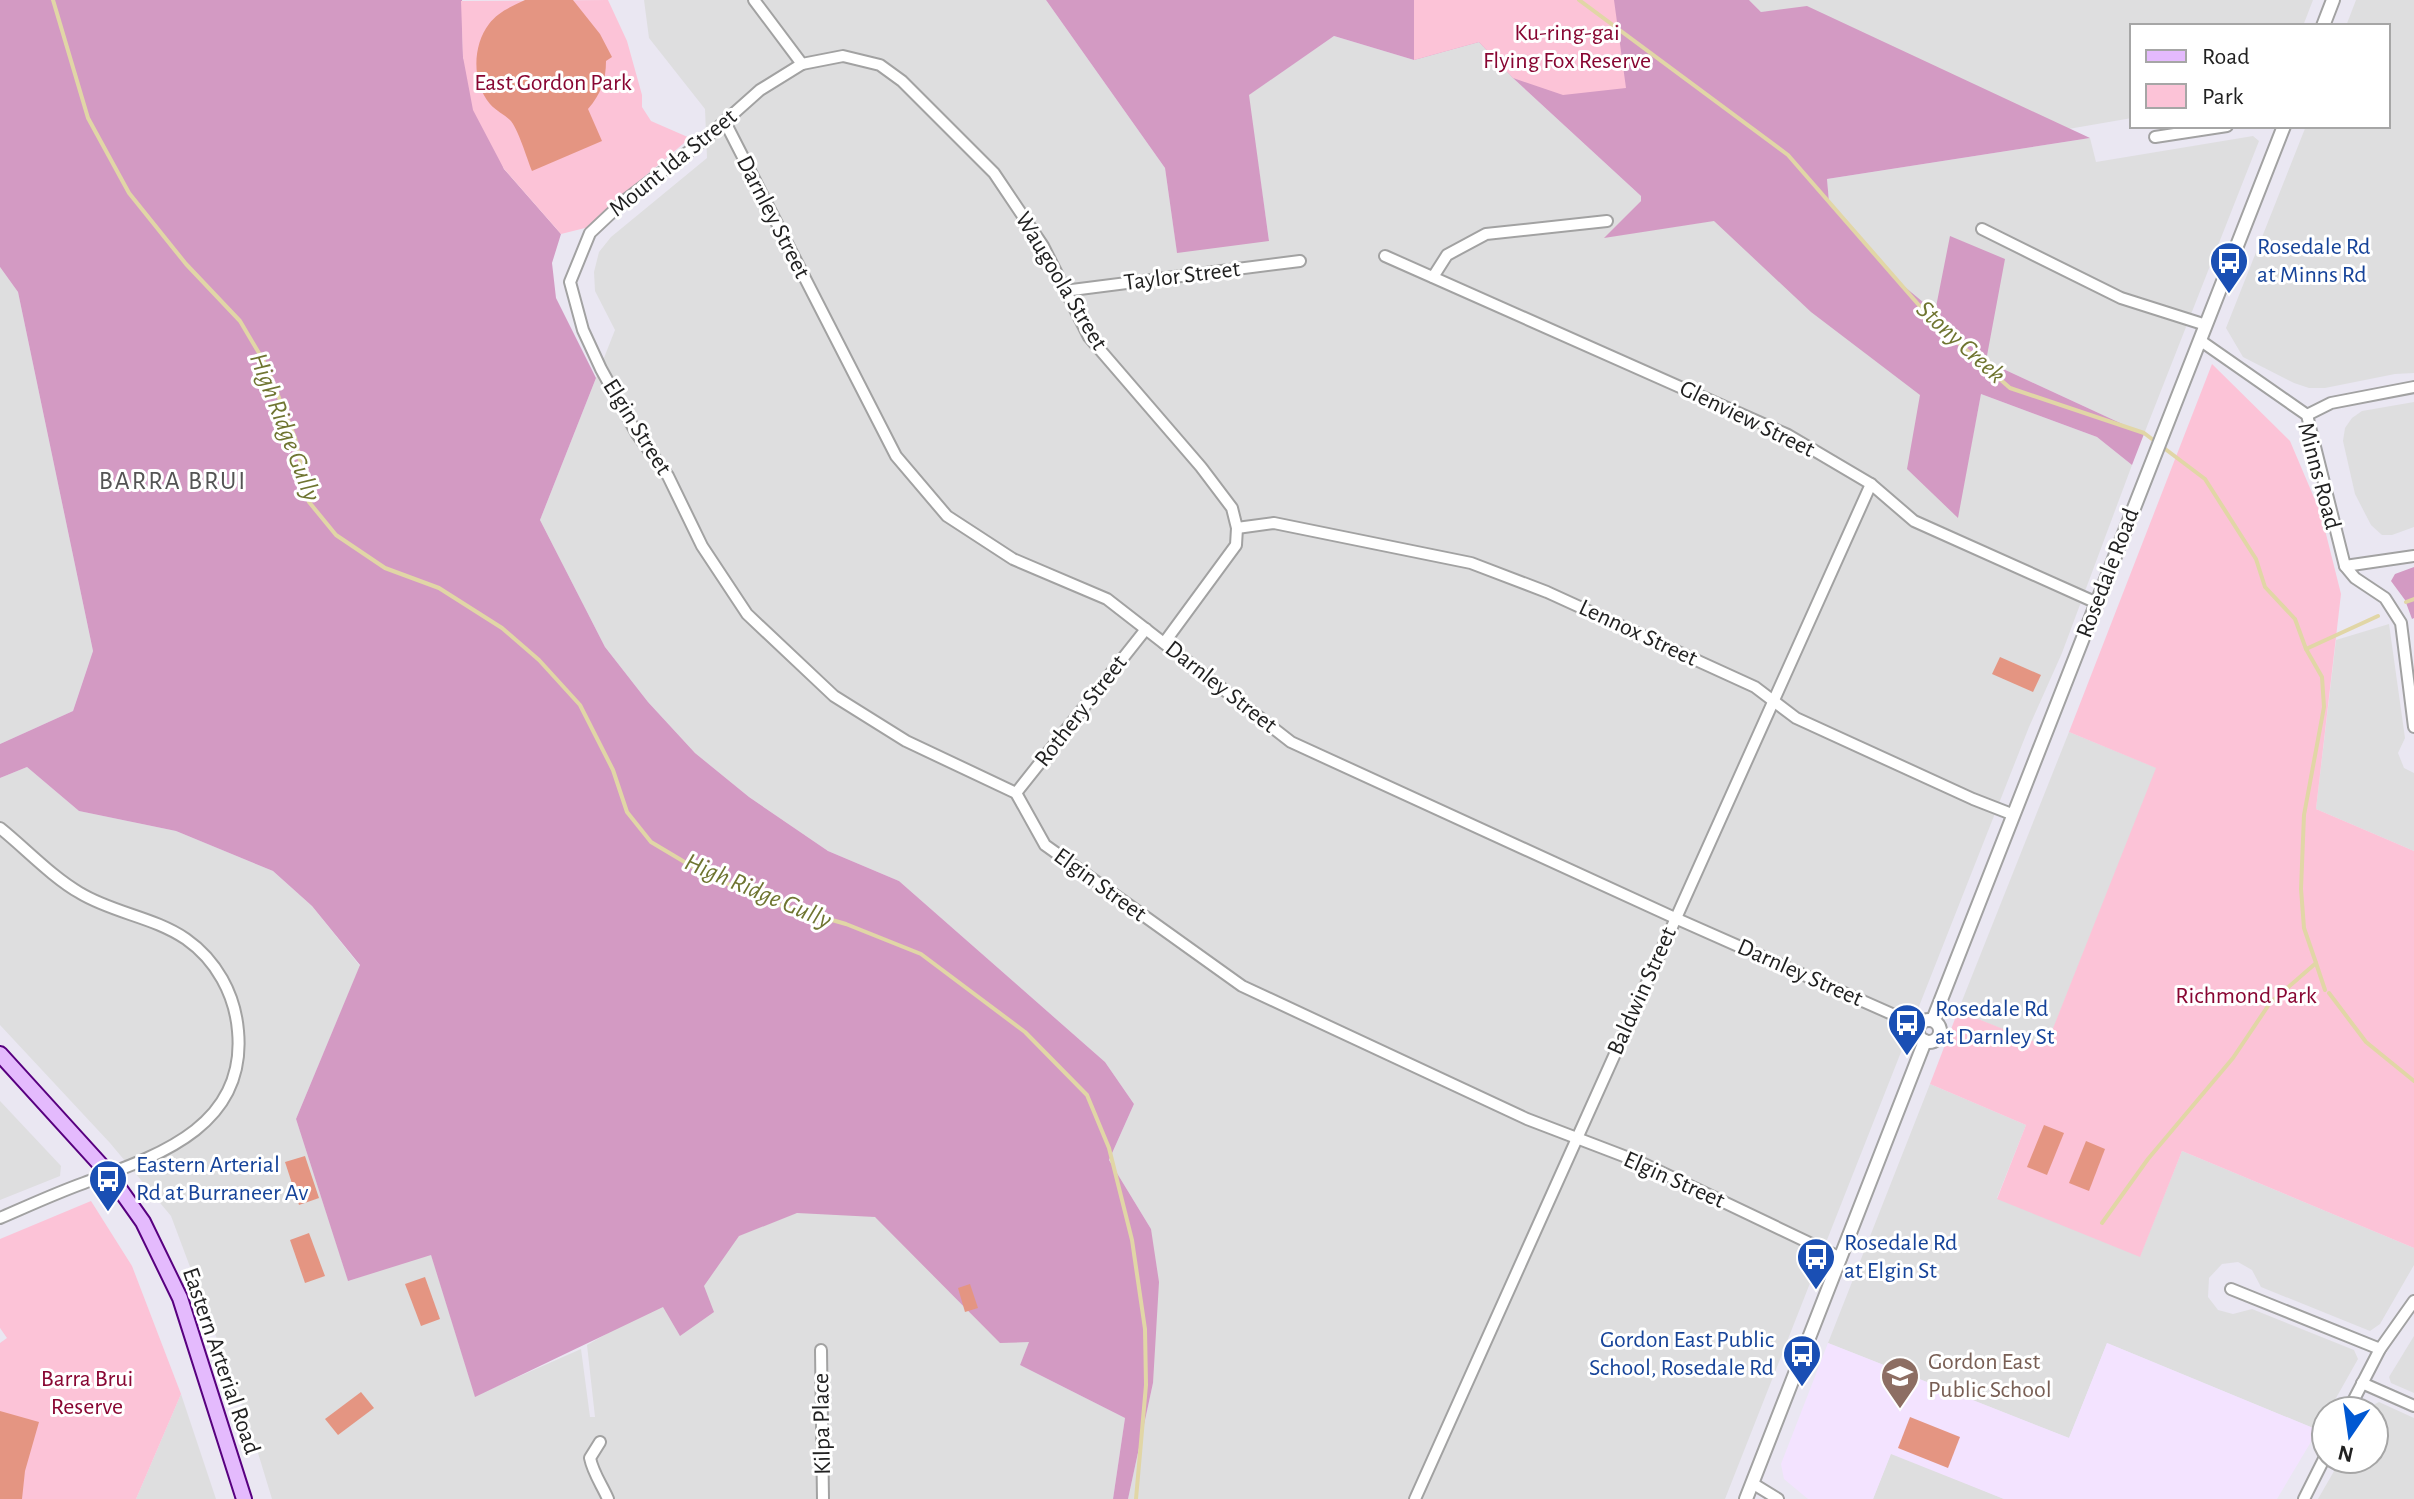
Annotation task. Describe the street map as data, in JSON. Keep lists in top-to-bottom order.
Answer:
{
  "streets": {
    "main road": ["Eastern Arterial Road"],
    "street": [
      "Mount Ida Street",
      "Darnley Street",
      "Taylor Street",
      "Waugoola Street",
      "Glenview Street",
      "Elgin Street",
      "Minns Road",
      "Rosedale Road",
      "Lennox Street",
      "Rothery Street",
      "Baldwin Street",
      "Kilpa Place"
    ]
  },
  "crossings": [
    ["Mount Ida Street", "Darnley Street"],
    ["Mount Ida Street", "Waugoola Street"],
    ["Mount Ida Street", "Elgin Street"],
    ["Darnley Street", "Rosedale Road"],
    ["Darnley Street", "Rothery Street"],
    ["Darnley Street", "Baldwin Street"],
    ["Taylor Street", "Waugoola Street"],
    ["Waugoola Street", "Lennox Street"],
    ["Glenview Street", "Rosedale Road"],
    ["Glenview Street", "Baldwin Street"],
    ["Elgin Street", "Rothery Street"],
    ["Elgin Street", "Baldwin Street"],
    ["Minns Road", "Rosedale Road"],
    ["Rosedale Road", "Lennox Street"],
    ["Lennox Street", "Baldwin Street"]
  ],
  "districts": ["BARRA BRUI"],
  "water": ["Stony Creek", "High Ridge Gully"],
  "parks": [
    "Ku-ring-gai Flying Fox Reserve",
    "East Gordon Park",
    "Richmond Park",
    "Barra Brui Reserve"
  ],
  "places": {
    "bus stop": [
      "Rosedale Rd at Minns Rd",
      "Rosedale Rd at Darnley St",
      "Eastern Arterial Rd at Burraneer Av",
      "Rosedale Rd at Elgin St",
      "Gordon East Public School, Rosedale Rd"
    ],
    "school or university": ["Gordon East Public School"]
  },
  "legend": ["Road", "Park"],
  "north": "bottom"
}
